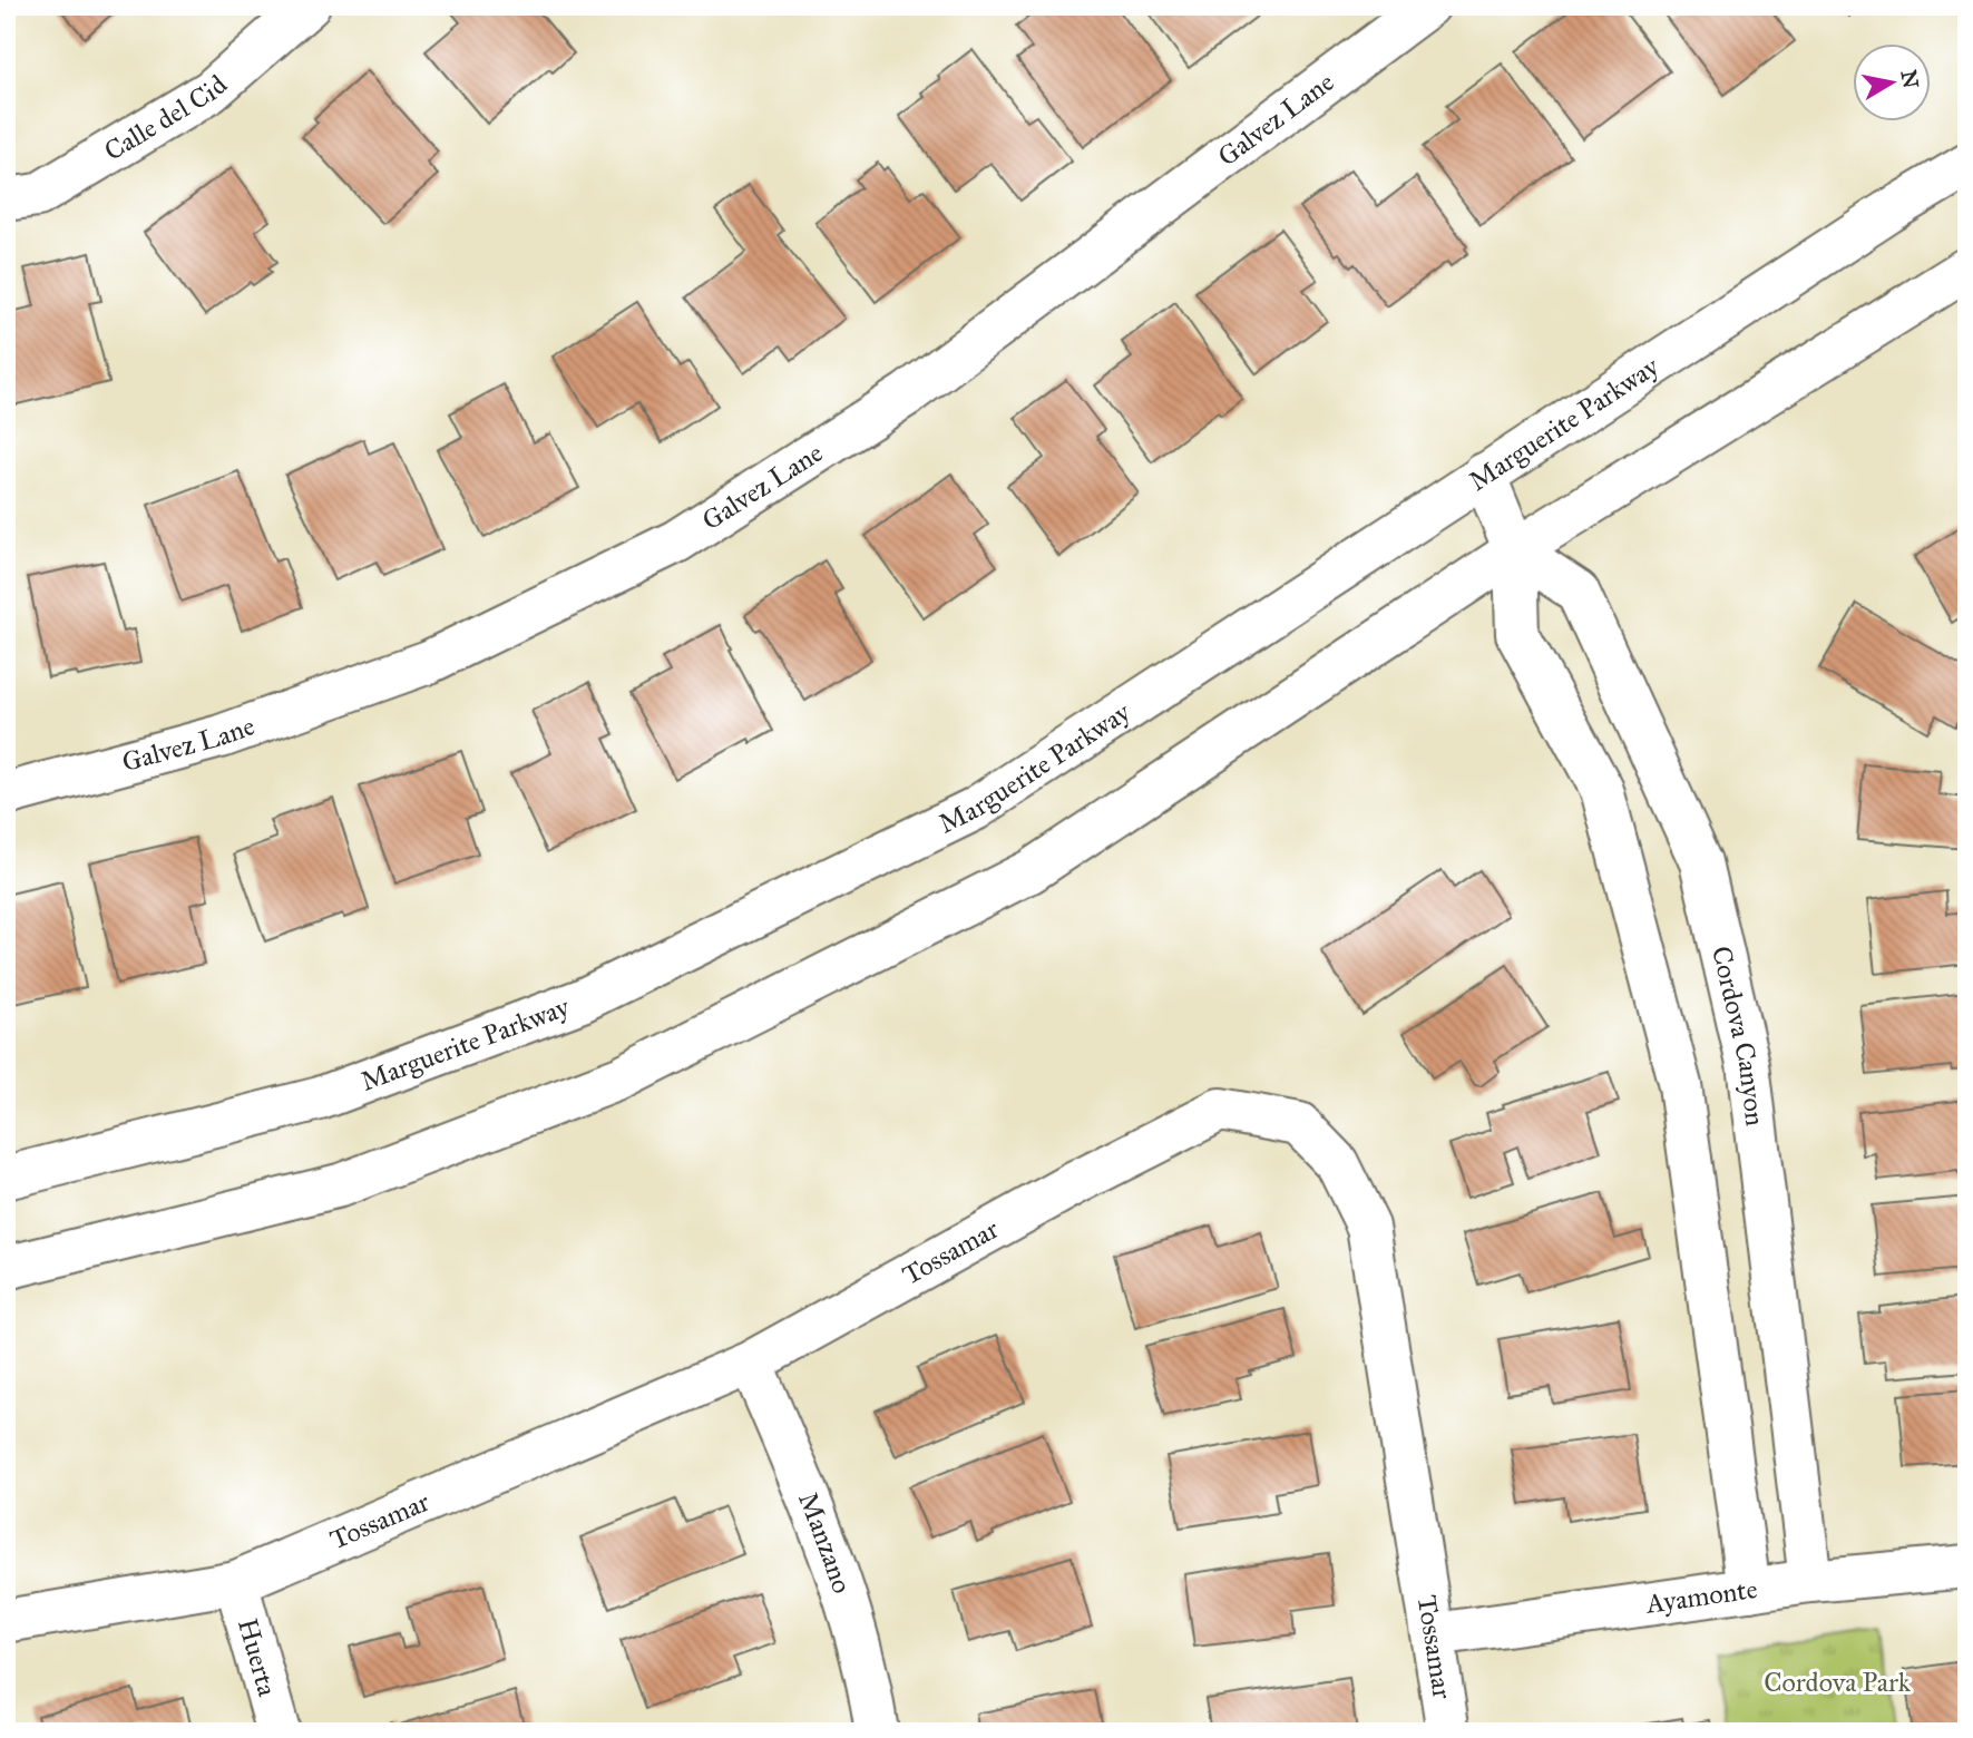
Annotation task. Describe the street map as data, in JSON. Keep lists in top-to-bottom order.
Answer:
{
  "streets": {
    "street": [
      "Calle del Cid",
      "Galvez Lane",
      "Marguerite Parkway",
      "Cordova Canyon",
      "Tossamar",
      "Manzano",
      "Ayamonte",
      "Huerta"
    ]
  },
  "crossings": [
    ["Cordova Canyon", "Ayamonte"],
    ["Tossamar", "Manzano"],
    ["Tossamar", "Ayamonte"],
    ["Tossamar", "Huerta"]
  ],
  "parks": ["Cordova Park"],
  "north": "right"
}
